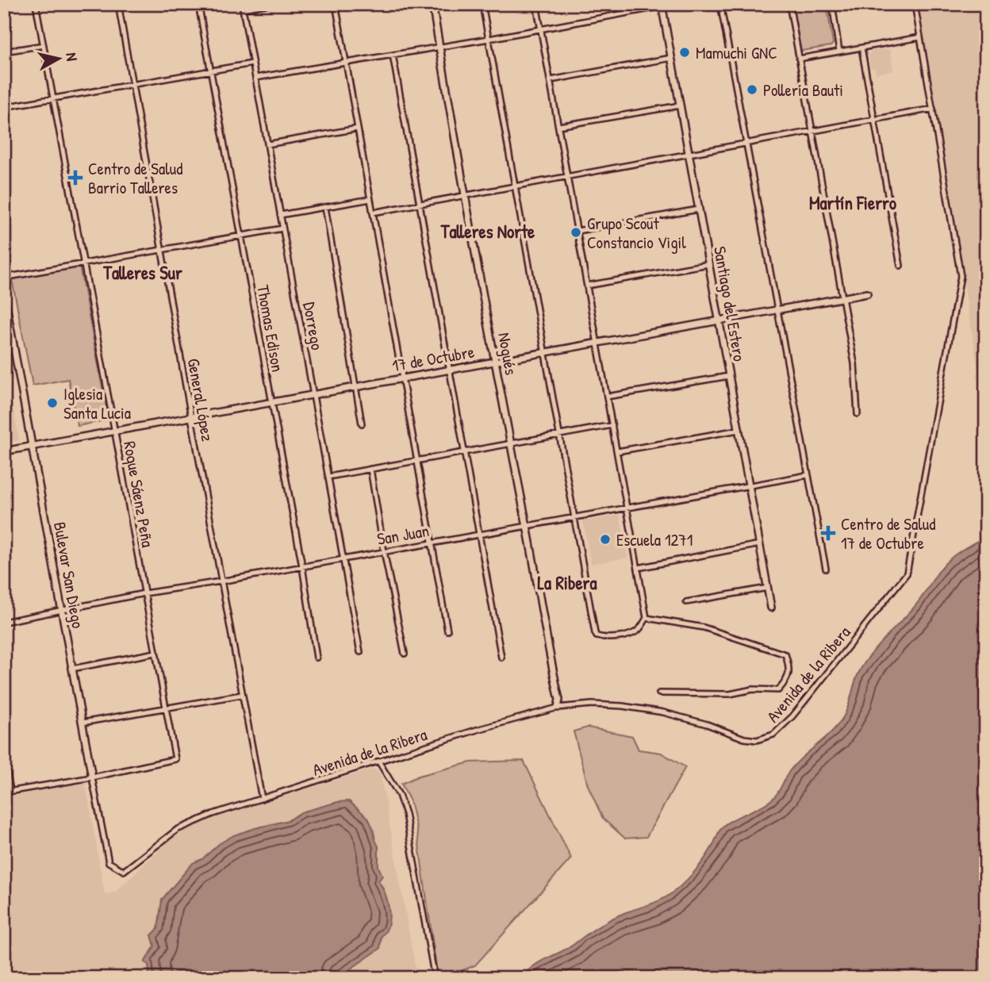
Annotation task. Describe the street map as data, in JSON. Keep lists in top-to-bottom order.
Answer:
{
  "streets": {
    "street": [
      "Santiago del Estero",
      "Dorrego",
      "Thomas Edison",
      "Nogués",
      "17 de Octubre",
      "General López",
      "Roque Sáenz Peña",
      "San Juan",
      "Bulevar San Diego",
      "Avenida de la Ribera"
    ]
  },
  "crossings": [
    ["Santiago del Estero", "17 de Octubre"],
    ["Santiago del Estero", "San Juan"],
    ["Dorrego", "17 de Octubre"],
    ["Dorrego", "San Juan"],
    ["Thomas Edison", "17 de Octubre"],
    ["Thomas Edison", "San Juan"],
    ["Nogués", "17 de Octubre"],
    ["Nogués", "San Juan"],
    ["Nogués", "Avenida de la Ribera"],
    ["17 de Octubre", "General López"],
    ["17 de Octubre", "Roque Sáenz Peña"],
    ["17 de Octubre", "Bulevar San Diego"],
    ["General López", "San Juan"],
    ["General López", "Avenida de la Ribera"],
    ["Roque Sáenz Peña", "San Juan"],
    ["Roque Sáenz Peña", "Bulevar San Diego"],
    ["San Juan", "Bulevar San Diego"],
    ["Bulevar San Diego", "Avenida de la Ribera"]
  ],
  "districts": [
    "Martín Fierro",
    "Talleres Norte",
    "Talleres Sur",
    "La Ribera"
  ],
  "places": {
    "other": [
      "Mamuchi GNC",
      "Pollería Bauti",
      "Grupo Scout Constancio Vigil",
      "Iglesia Santa Lucia",
      "Escuela 1271"
    ],
    "health": ["Centro de Salud Barrio Talleres", "Centro de Salud 17 de Octubre"]
  },
  "north": "right"
}
